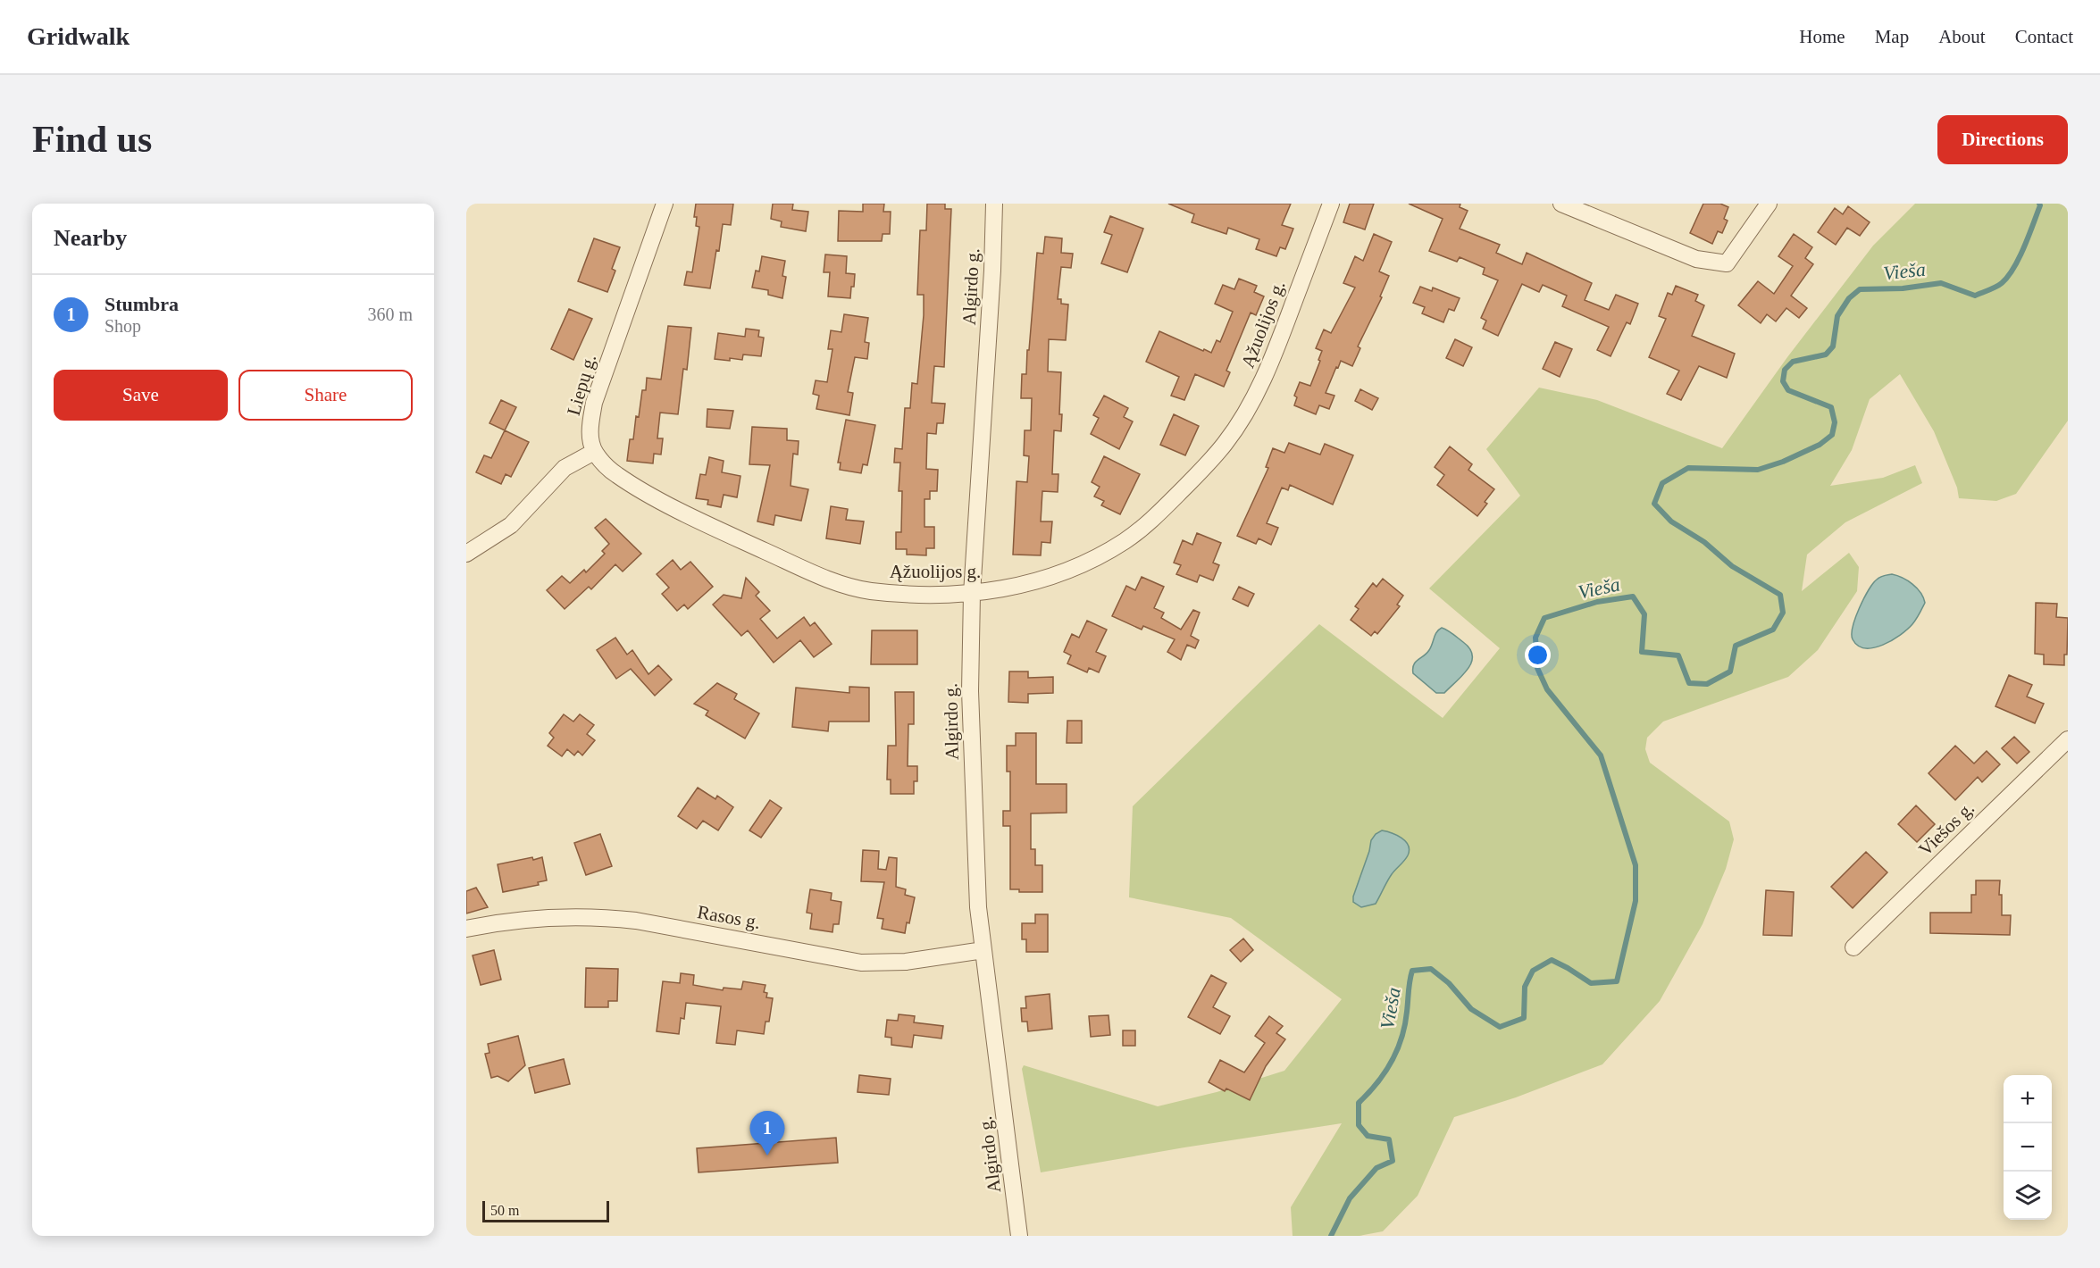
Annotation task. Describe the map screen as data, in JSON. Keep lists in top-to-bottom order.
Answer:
{
  "streets": {
    "street": [
      "Algirdo g.",
      "Ąžuolijos g.",
      "Liepų g.",
      "Viešos g.",
      "Rasos g."
    ]
  },
  "crossings": [
    ["Algirdo g.", "Ąžuolijos g."],
    ["Algirdo g.", "Rasos g."],
    ["Ąžuolijos g.", "Liepų g."]
  ],
  "water": ["Vieša"],
  "scale_bar": "50 m",
  "page": {
    "header": "Gridwalk",
    "nav": [
      "Home",
      "Map",
      "About",
      "Contact"
    ],
    "buttons": [
      "Directions",
      ["Save", "Share"]
    ],
    "title": "Find us",
    "heading": "Nearby",
    "list": [
      {
        "mark": "1",
        "name": "Stumbra",
        "note": "Shop",
        "value": "360 m"
      }
    ],
    "map_buttons": ["+", "−"],
    "pins": "1",
    "scale": "50 m"
  }
}
